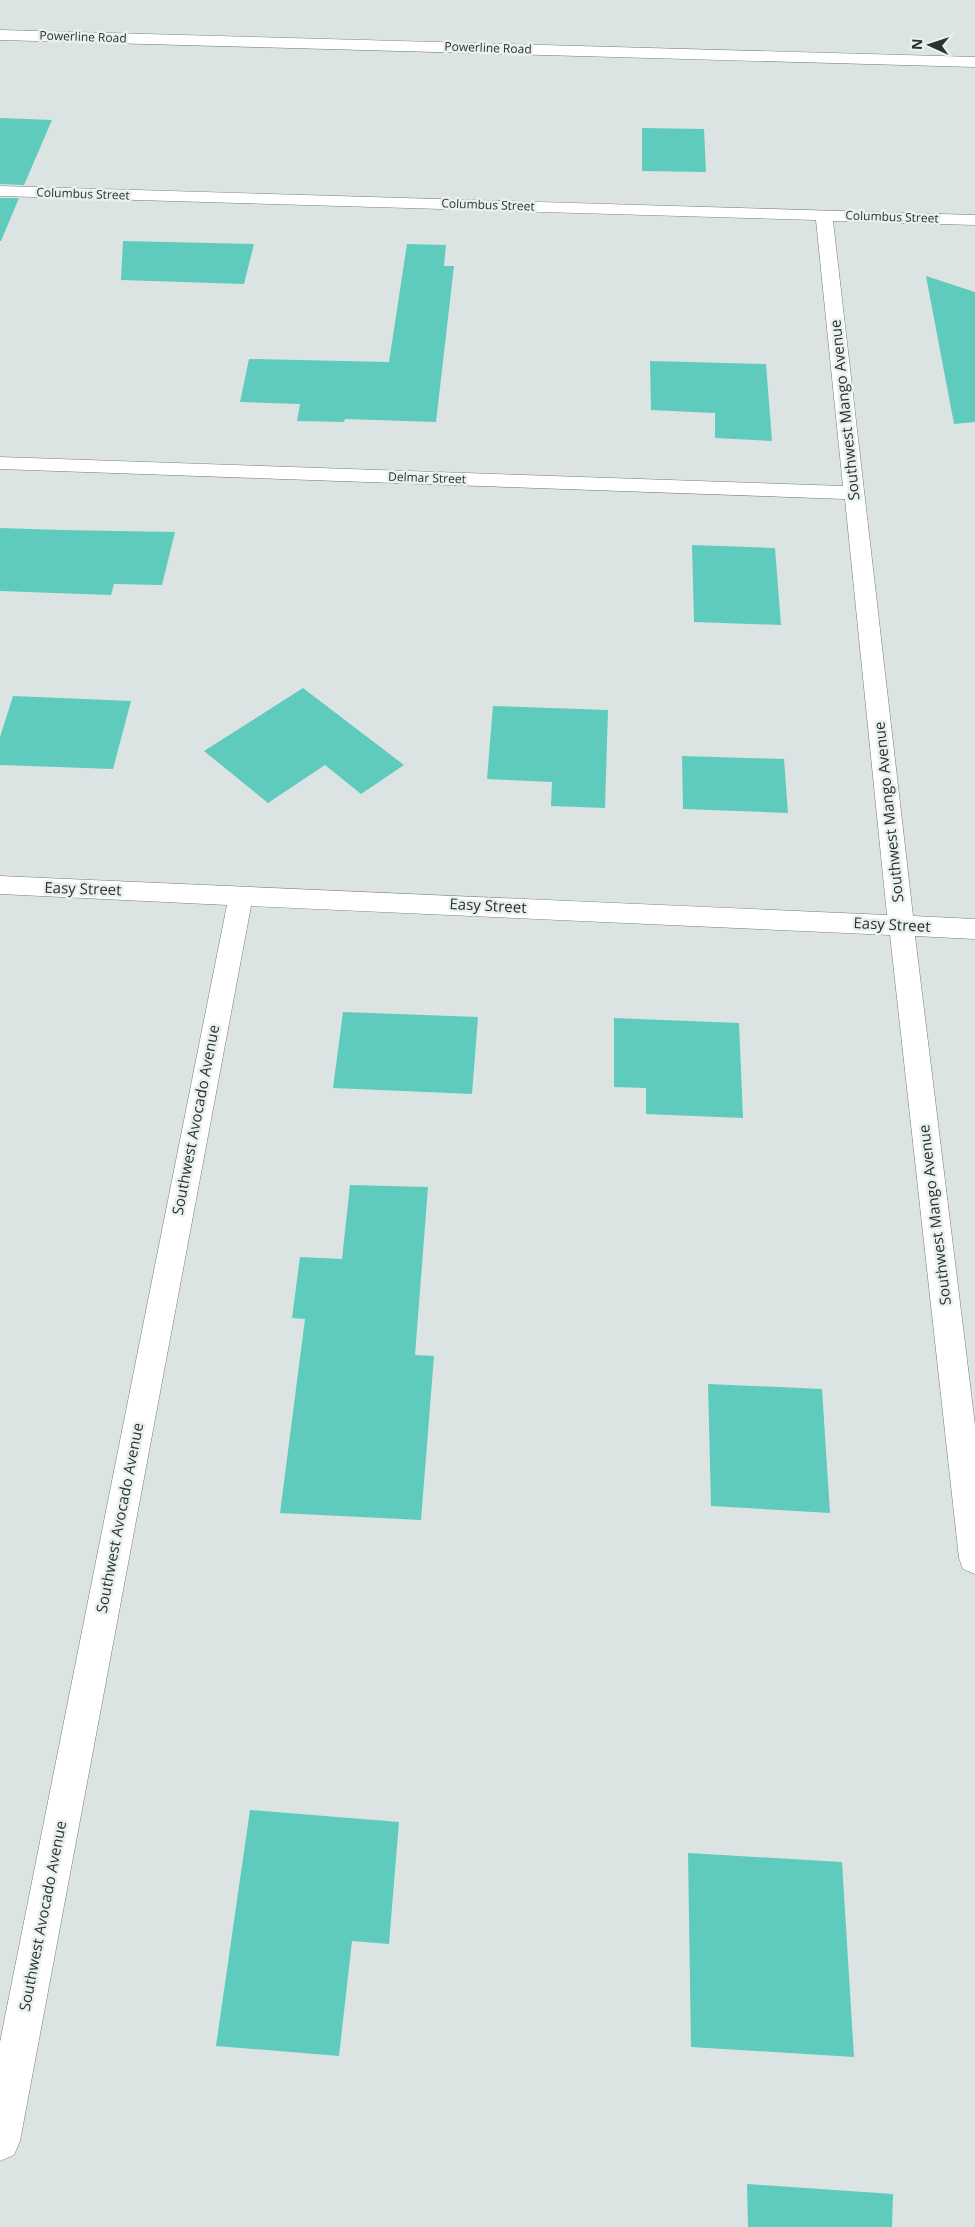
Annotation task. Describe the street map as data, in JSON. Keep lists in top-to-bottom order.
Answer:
{
  "streets": {
    "street": [
      "Powerline Road",
      "Columbus Street",
      "Southwest Mango Avenue",
      "Delmar Street",
      "Easy Street",
      "Southwest Avocado Avenue"
    ]
  },
  "crossings": [
    ["Columbus Street", "Southwest Mango Avenue"],
    ["Southwest Mango Avenue", "Delmar Street"],
    ["Southwest Mango Avenue", "Easy Street"],
    ["Easy Street", "Southwest Avocado Avenue"]
  ],
  "north": "left"
}
